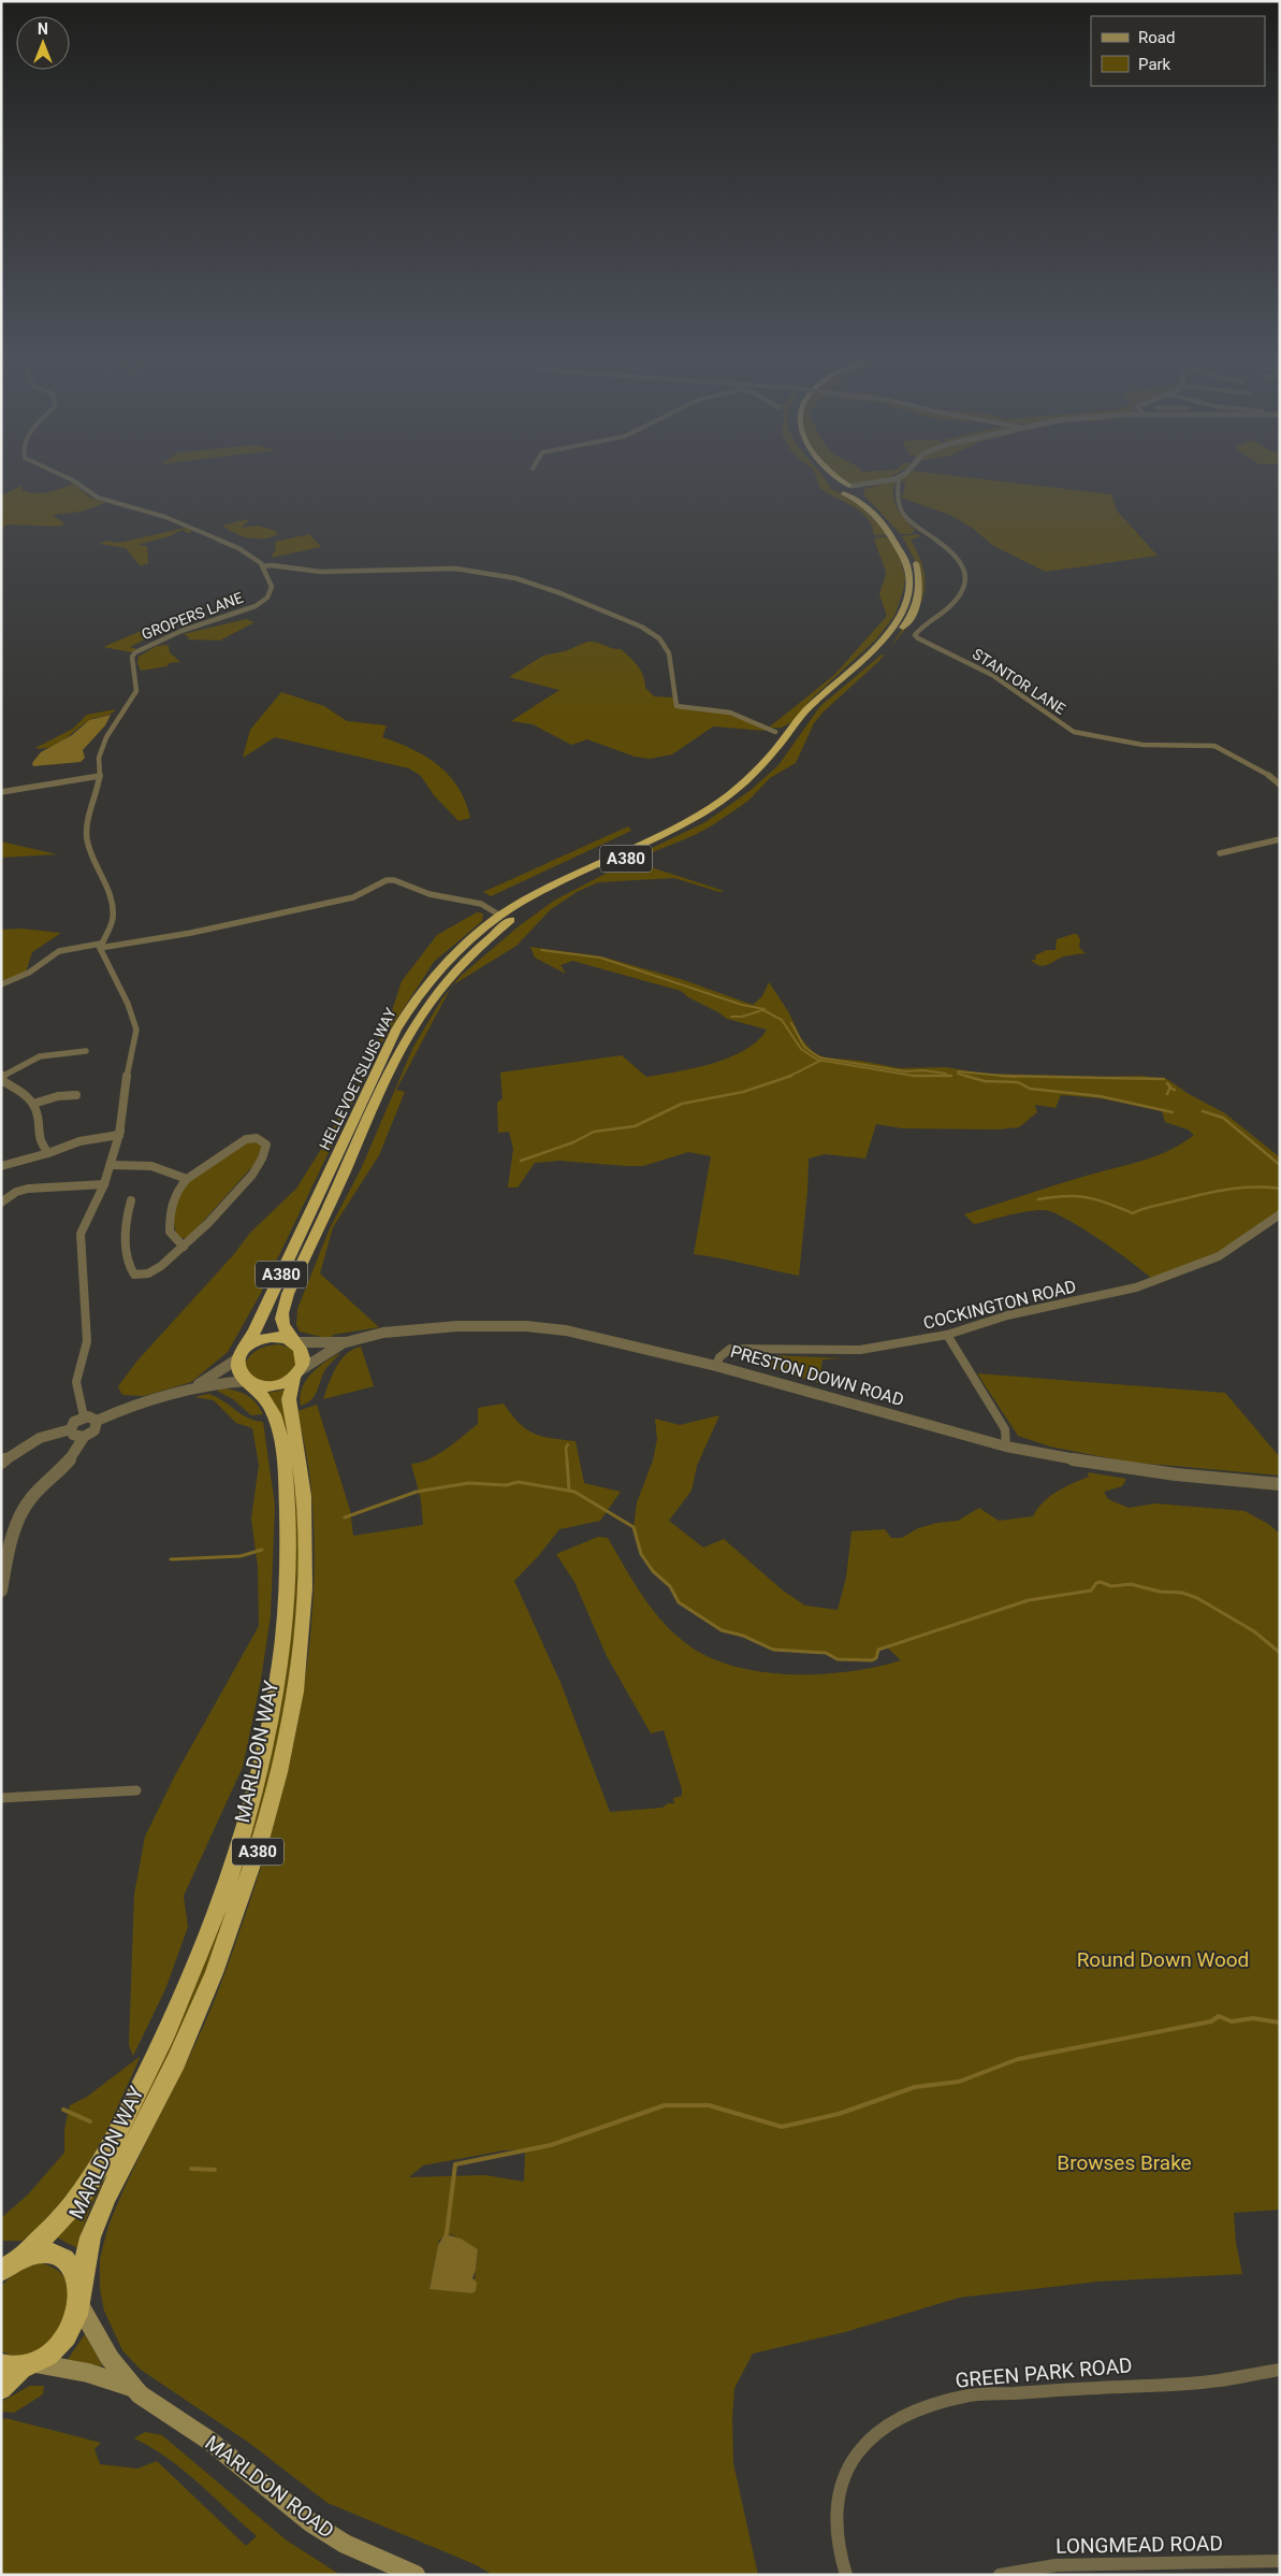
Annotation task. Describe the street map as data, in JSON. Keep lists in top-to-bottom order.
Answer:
{
  "streets": {
    "highway": ["A380", "HELLEVOETSLUIS WAY", "MARLDON WAY"],
    "main road": ["MARLDON ROAD"],
    "street": [
      "GROPERS LANE",
      "STANTOR LANE",
      "COCKINGTON ROAD",
      "PRESTON DOWN ROAD",
      "GREEN PARK ROAD",
      "LONGMEAD ROAD"
    ]
  },
  "crossings": [
    ["A380", "HELLEVOETSLUIS WAY"],
    ["HELLEVOETSLUIS WAY", "PRESTON DOWN ROAD"],
    ["HELLEVOETSLUIS WAY", "MARLDON WAY"],
    ["COCKINGTON ROAD", "PRESTON DOWN ROAD"],
    ["PRESTON DOWN ROAD", "MARLDON WAY"],
    ["MARLDON WAY", "MARLDON ROAD"]
  ],
  "parks": ["Round Down Wood", "Browses Brake"],
  "legend": ["Road", "Park"],
  "north": "top"
}
